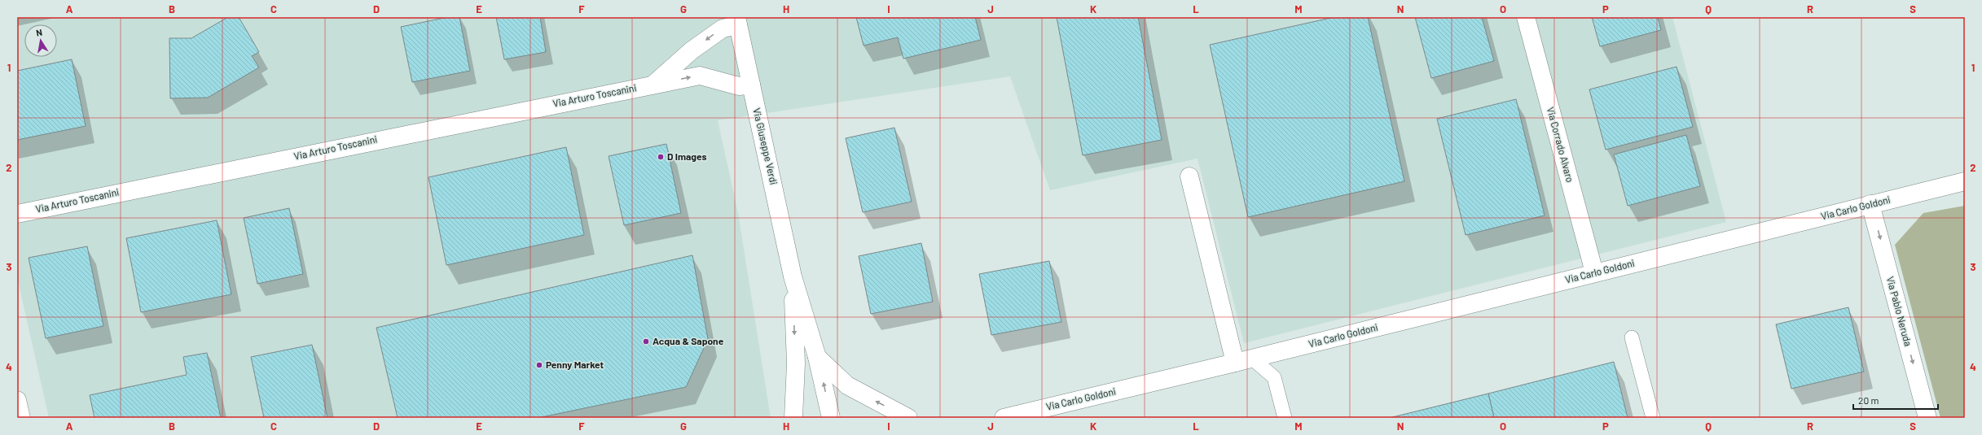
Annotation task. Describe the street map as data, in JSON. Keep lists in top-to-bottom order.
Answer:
{
  "streets": {
    "street": [
      "Via Arturo Toscanini",
      "Via Corrado Alvaro",
      "Via Giuseppe Verdi",
      "Via Carlo Goldoni",
      "Via Pablo Neruda"
    ]
  },
  "crossings": [
    ["Via Arturo Toscanini", "Via Giuseppe Verdi"],
    ["Via Corrado Alvaro", "Via Carlo Goldoni"],
    ["Via Carlo Goldoni", "Via Pablo Neruda"]
  ],
  "one_way": ["Via Pablo Neruda"],
  "places": ["D Images", "Acqua & Sapone", "Penny Market"],
  "scale_bar": "20 m",
  "north": "top",
  "grid": {
    "columns": [
      "A",
      "B",
      "C",
      "D",
      "E",
      "F",
      "G",
      "H",
      "I",
      "J",
      "K",
      "L",
      "M",
      "N",
      "O",
      "P",
      "Q",
      "R",
      "S"
    ],
    "rows": [
      "1",
      "2",
      "3",
      "4"
    ]
  }
}
